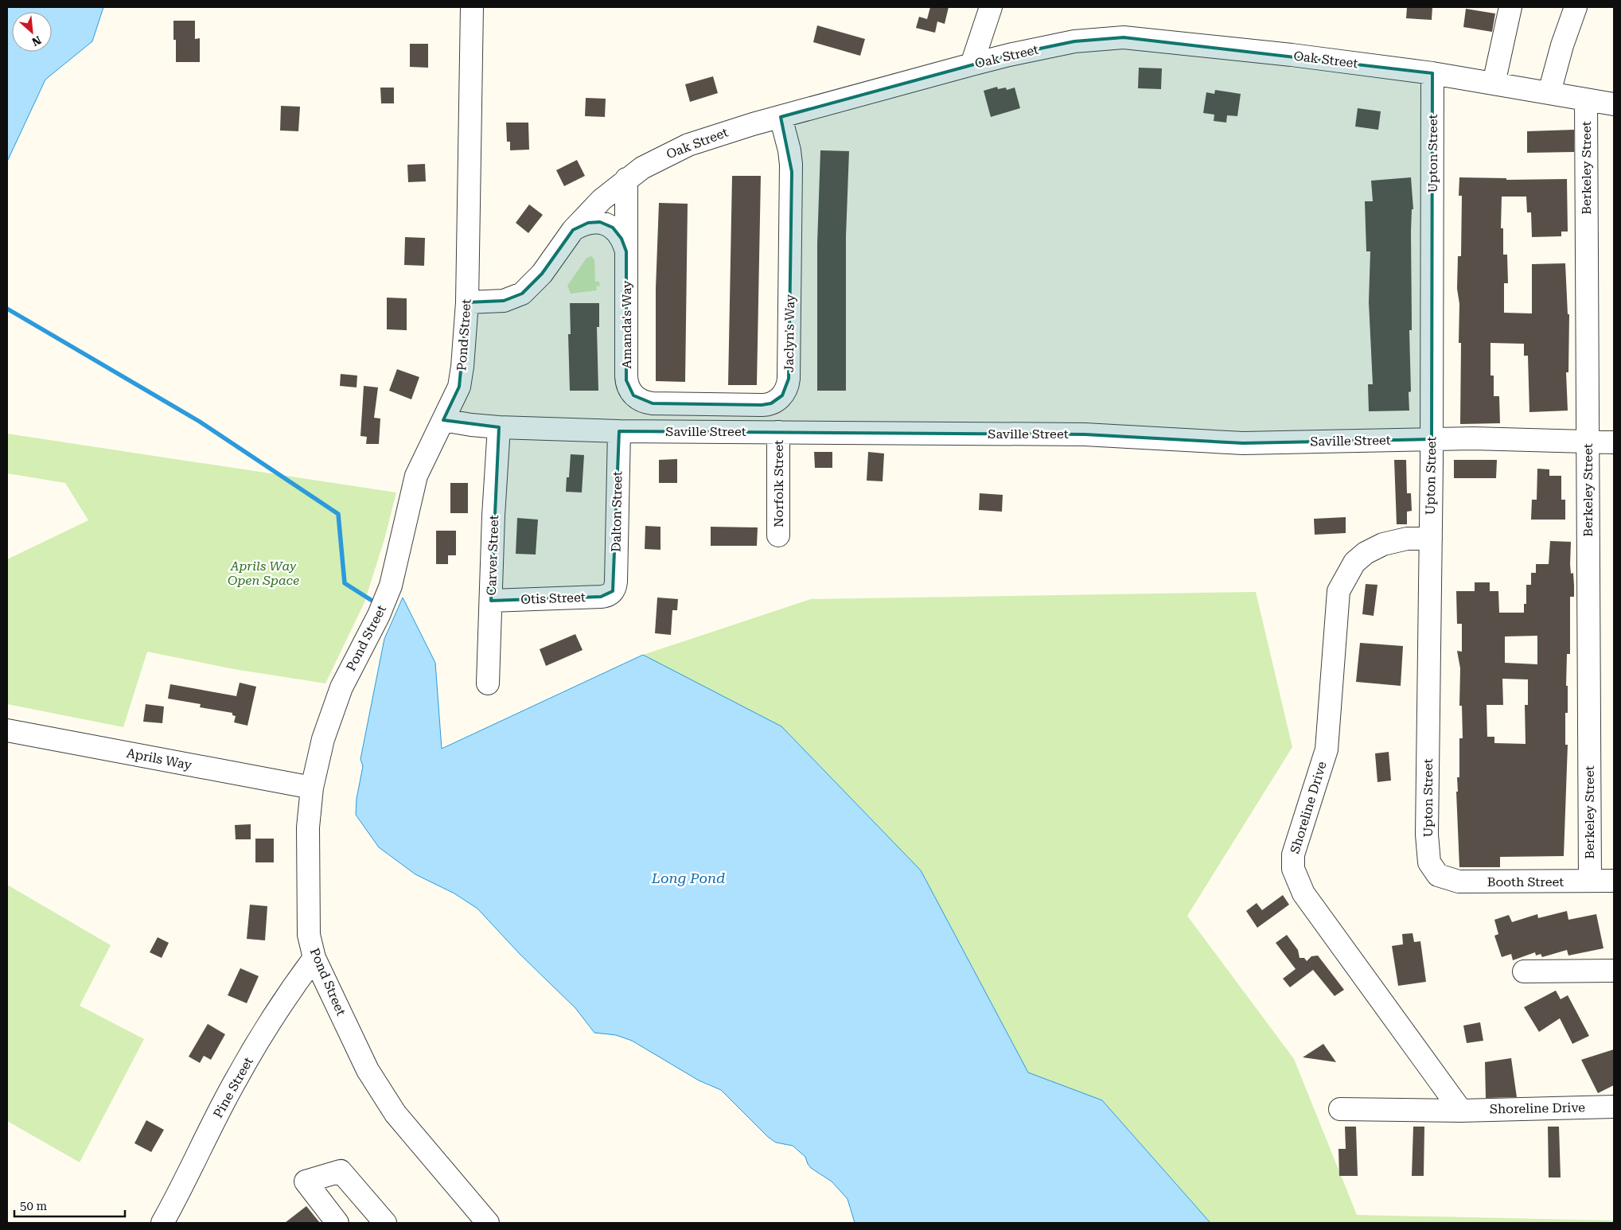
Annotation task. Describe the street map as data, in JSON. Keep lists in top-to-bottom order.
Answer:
{
  "streets": {
    "street": [
      "Oak Street",
      "Upton Street",
      "Berkeley Street",
      "Amanda's Way",
      "Jaclyn's Way",
      "Pond Street",
      "Saville Street",
      "Norfolk Street",
      "Dalton Street",
      "Carver Street",
      "Otis Street",
      "Aprils Way",
      "Shoreline Drive",
      "Booth Street",
      "Pine Street"
    ]
  },
  "crossings": [
    ["Oak Street", "Upton Street"],
    ["Oak Street", "Berkeley Street"],
    ["Oak Street", "Amanda's Way"],
    ["Oak Street", "Jaclyn's Way"],
    ["Oak Street", "Pond Street"],
    ["Upton Street", "Saville Street"],
    ["Upton Street", "Shoreline Drive"],
    ["Upton Street", "Booth Street"],
    ["Berkeley Street", "Saville Street"],
    ["Berkeley Street", "Booth Street"],
    ["Amanda's Way", "Jaclyn's Way"],
    ["Pond Street", "Saville Street"],
    ["Pond Street", "Aprils Way"],
    ["Pond Street", "Pine Street"],
    ["Saville Street", "Norfolk Street"],
    ["Saville Street", "Dalton Street"],
    ["Saville Street", "Carver Street"],
    ["Dalton Street", "Otis Street"],
    ["Carver Street", "Otis Street"]
  ],
  "water": ["Long Pond"],
  "parks": ["Aprils Way Open Space"],
  "scale_bar": "50 m",
  "north": "bottom right"
}
